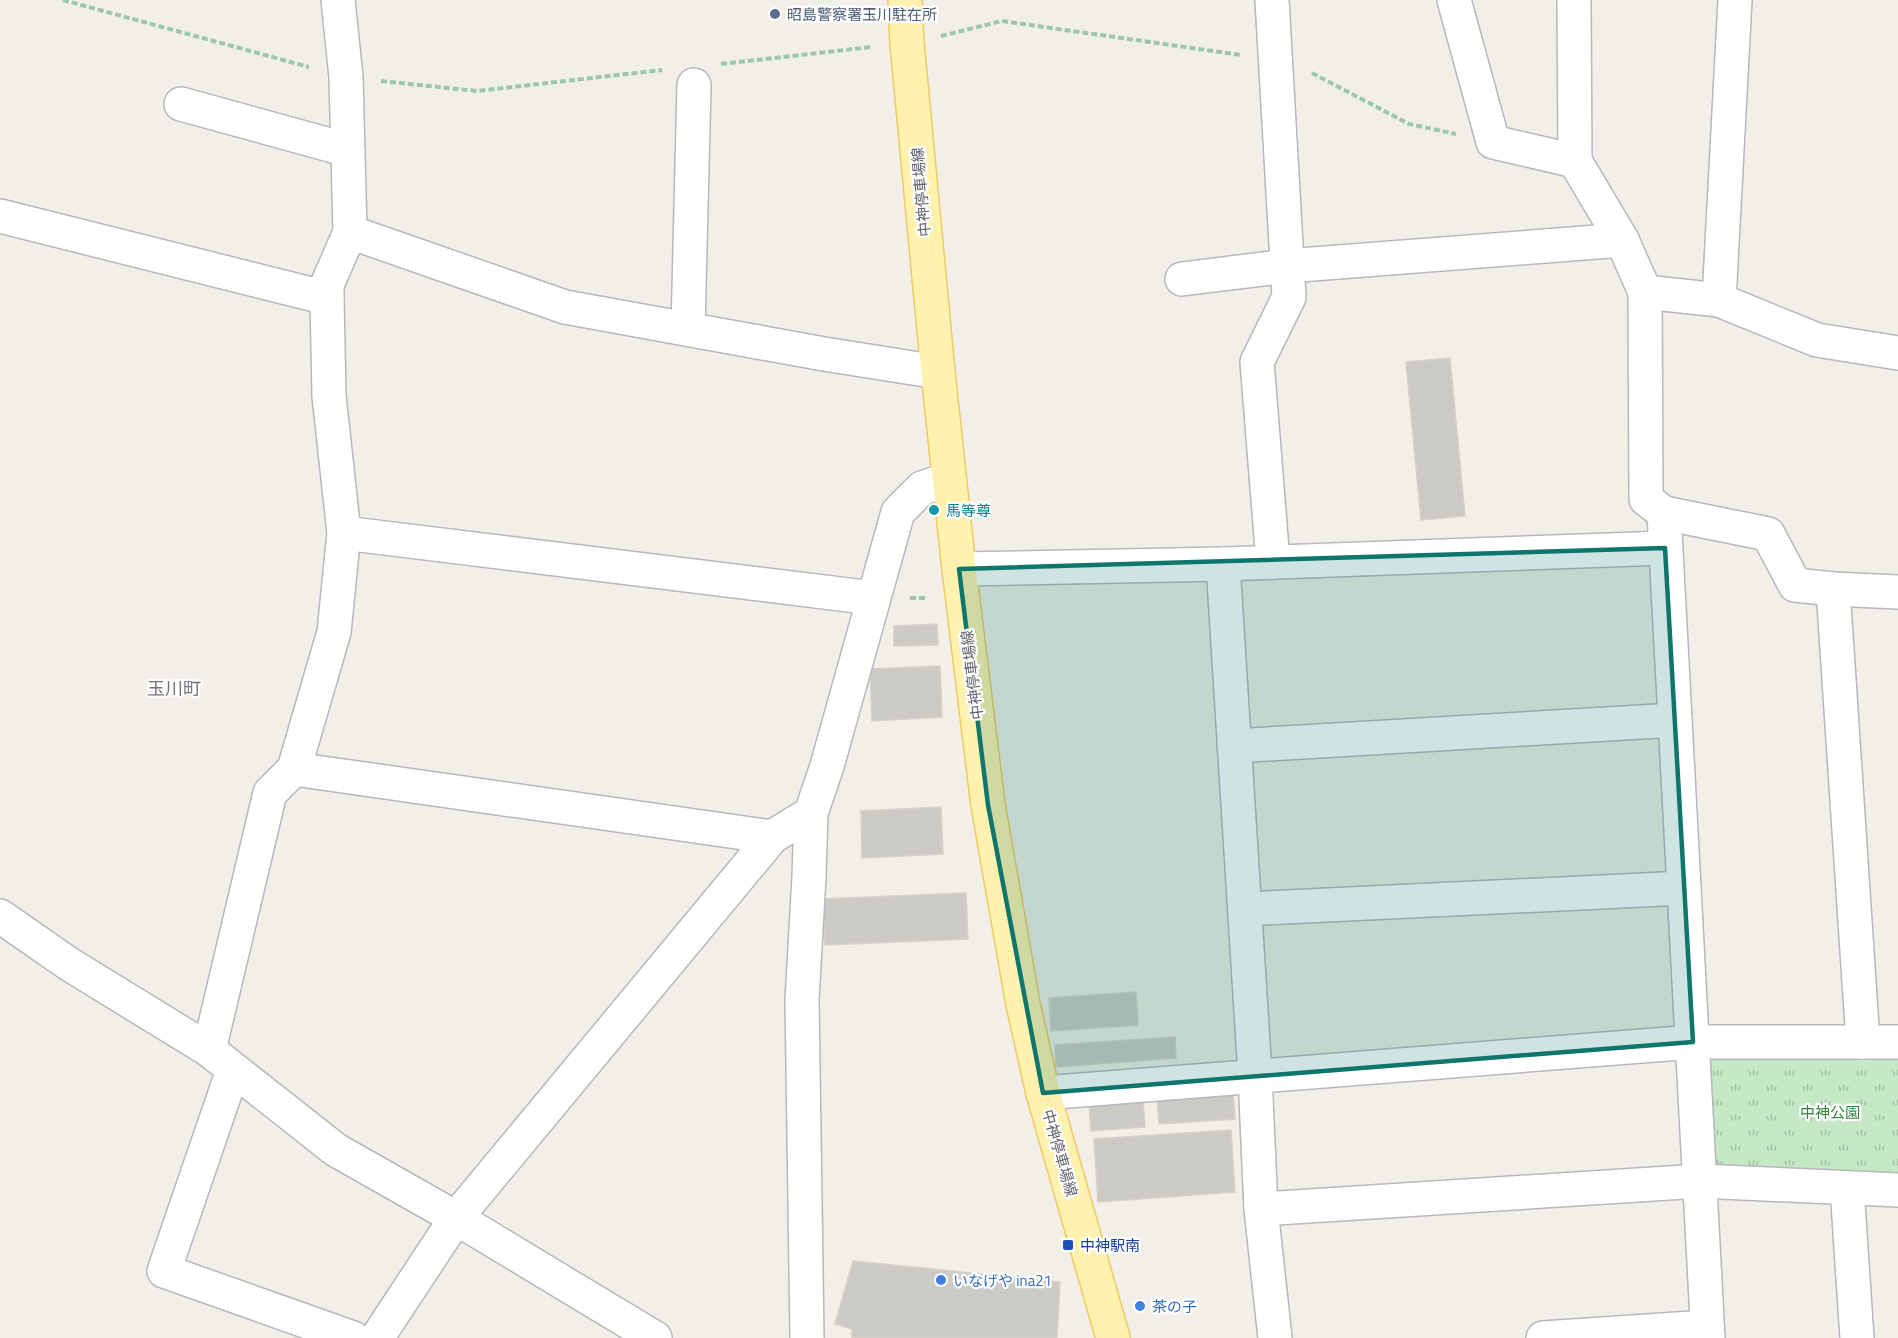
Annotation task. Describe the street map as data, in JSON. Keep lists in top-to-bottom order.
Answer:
{
  "streets": {
    "main road": ["中神停車場線"]
  },
  "districts": ["玉川町"],
  "parks": ["中神公園"],
  "places": {
    "other": [
      "昭島警察署玉川駐在所",
      "馬等尊",
      "いなげや ina21",
      "茶の子"
    ],
    "transit": ["中神駅南"]
  }
}
